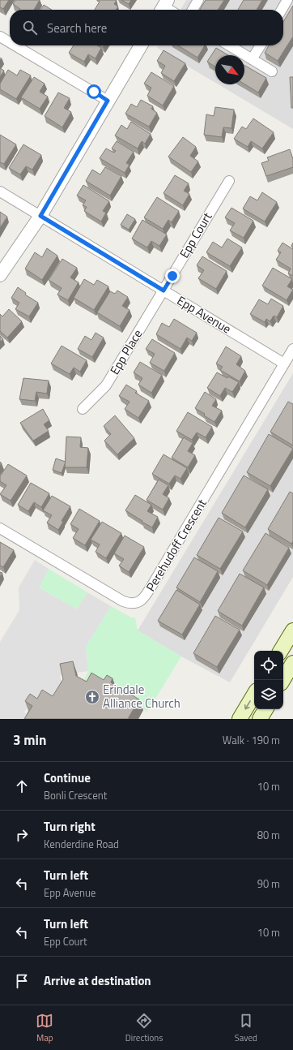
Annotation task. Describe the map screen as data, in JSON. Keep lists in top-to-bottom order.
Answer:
{
  "streets": {
    "street": [
      "Epp Court",
      "Epp Avenue",
      "Epp Place",
      "Perehudoff Crescent"
    ]
  },
  "crossings": [
    ["Epp Court", "Epp Avenue"],
    ["Epp Court", "Epp Place"],
    ["Epp Avenue", "Epp Place"],
    ["Epp Avenue", "Perehudoff Crescent"]
  ],
  "places": {
    "church": ["Erindale Alliance Church"]
  },
  "north": "bottom right",
  "page": {
    "search": "Search here",
    "heading": ["3 min", "Walk · 190 m"],
    "list": [
      ["Continue", "Bonli Crescent", "10 m"],
      ["Turn right", "Kenderdine Road", "80 m"],
      ["Turn left", "Epp Avenue", "90 m"],
      ["Turn left", "Epp Court", "10 m"],
      "Arrive at destination"
    ],
    "nav": ["Map", "Directions", "Saved"]
  }
}
